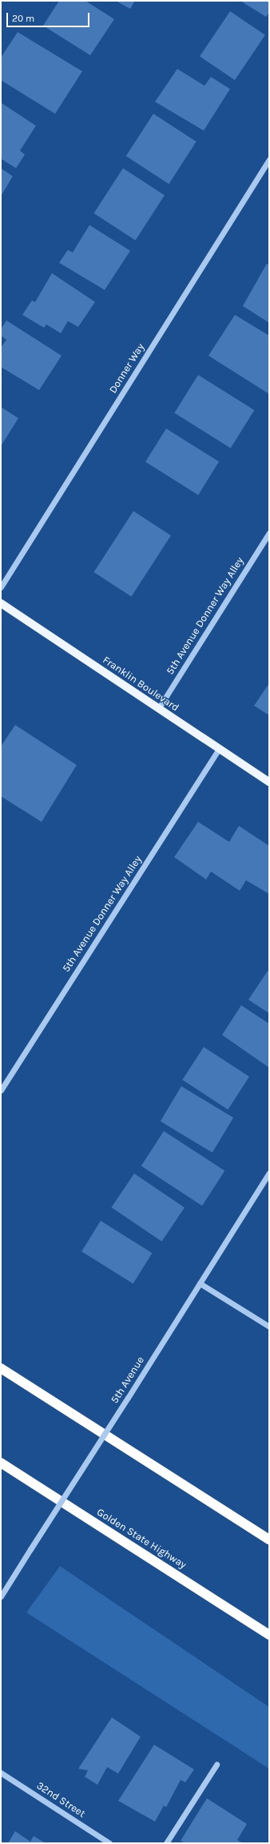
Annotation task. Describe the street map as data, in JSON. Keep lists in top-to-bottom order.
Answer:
{
  "streets": {
    "highway": ["Golden State Highway"],
    "main road": ["Franklin Boulevard"],
    "street": [
      "Donner Way",
      "5th Avenue Donner Way Alley",
      "5th Avenue",
      "32nd Street"
    ]
  },
  "crossings": [
    ["5th Avenue Donner Way Alley", "Franklin Boulevard"]
  ],
  "scale_bar": "20 m"
}
